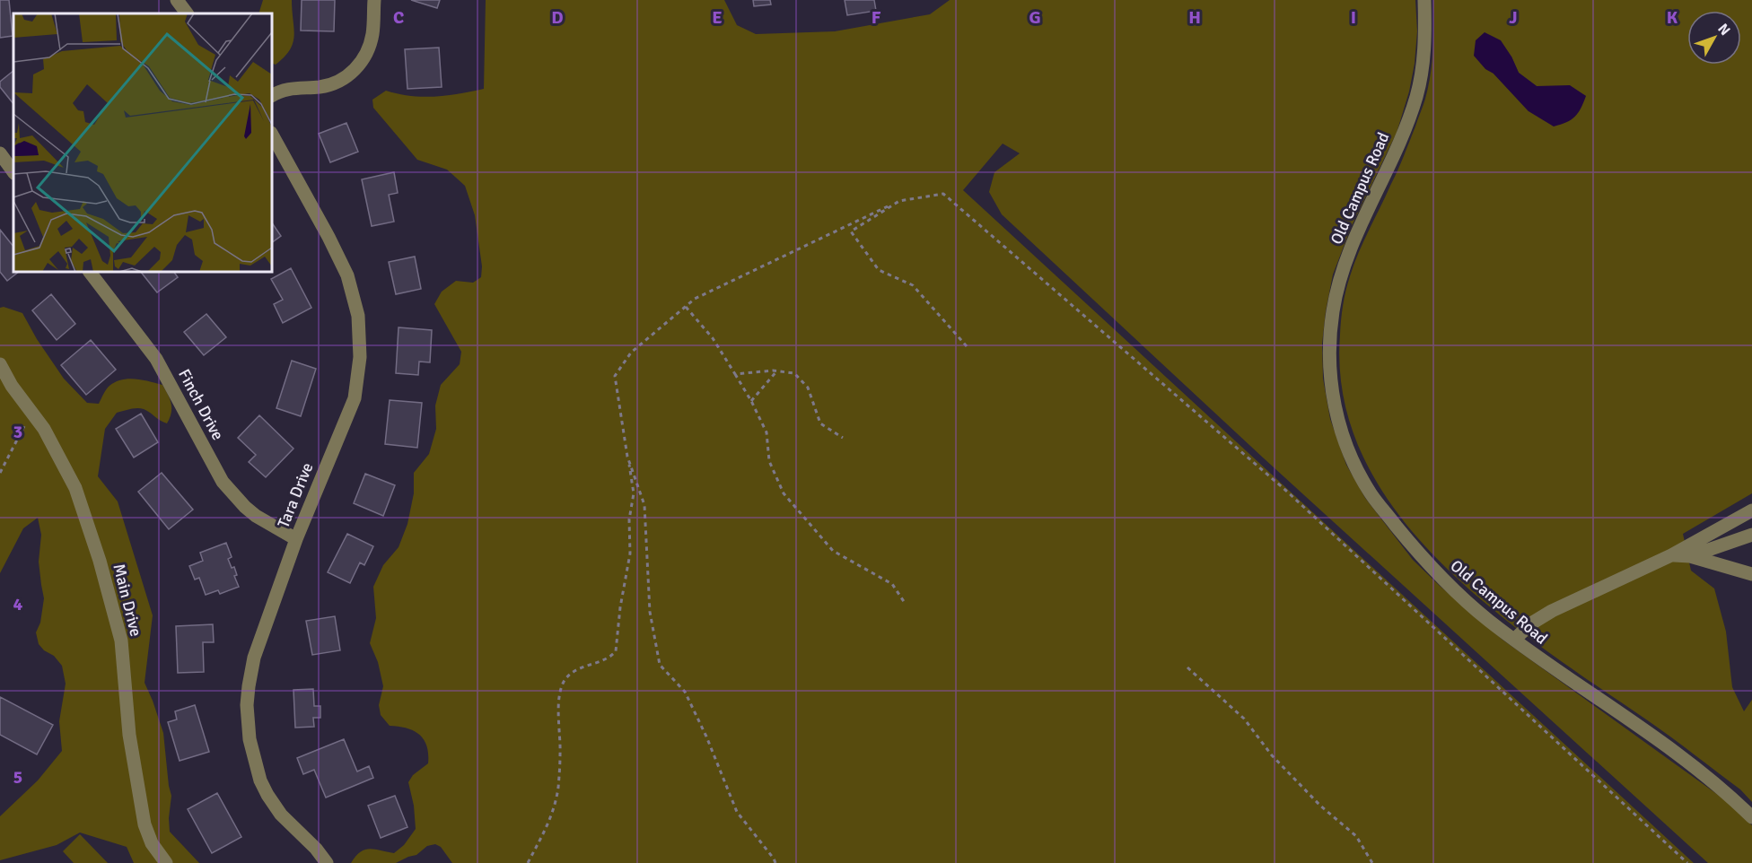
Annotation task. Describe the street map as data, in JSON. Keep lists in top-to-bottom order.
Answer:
{
  "streets": {
    "street": [
      "Old Campus Road",
      "Finch Drive",
      "Tara Drive",
      "Main Drive"
    ]
  },
  "crossings": [
    ["Finch Drive", "Tara Drive"]
  ],
  "north": "top right",
  "grid": {
    "columns": [
      "C",
      "D",
      "E",
      "F",
      "G",
      "H",
      "I",
      "J",
      "K"
    ],
    "rows": ["3", "4", "5"]
  }
}
